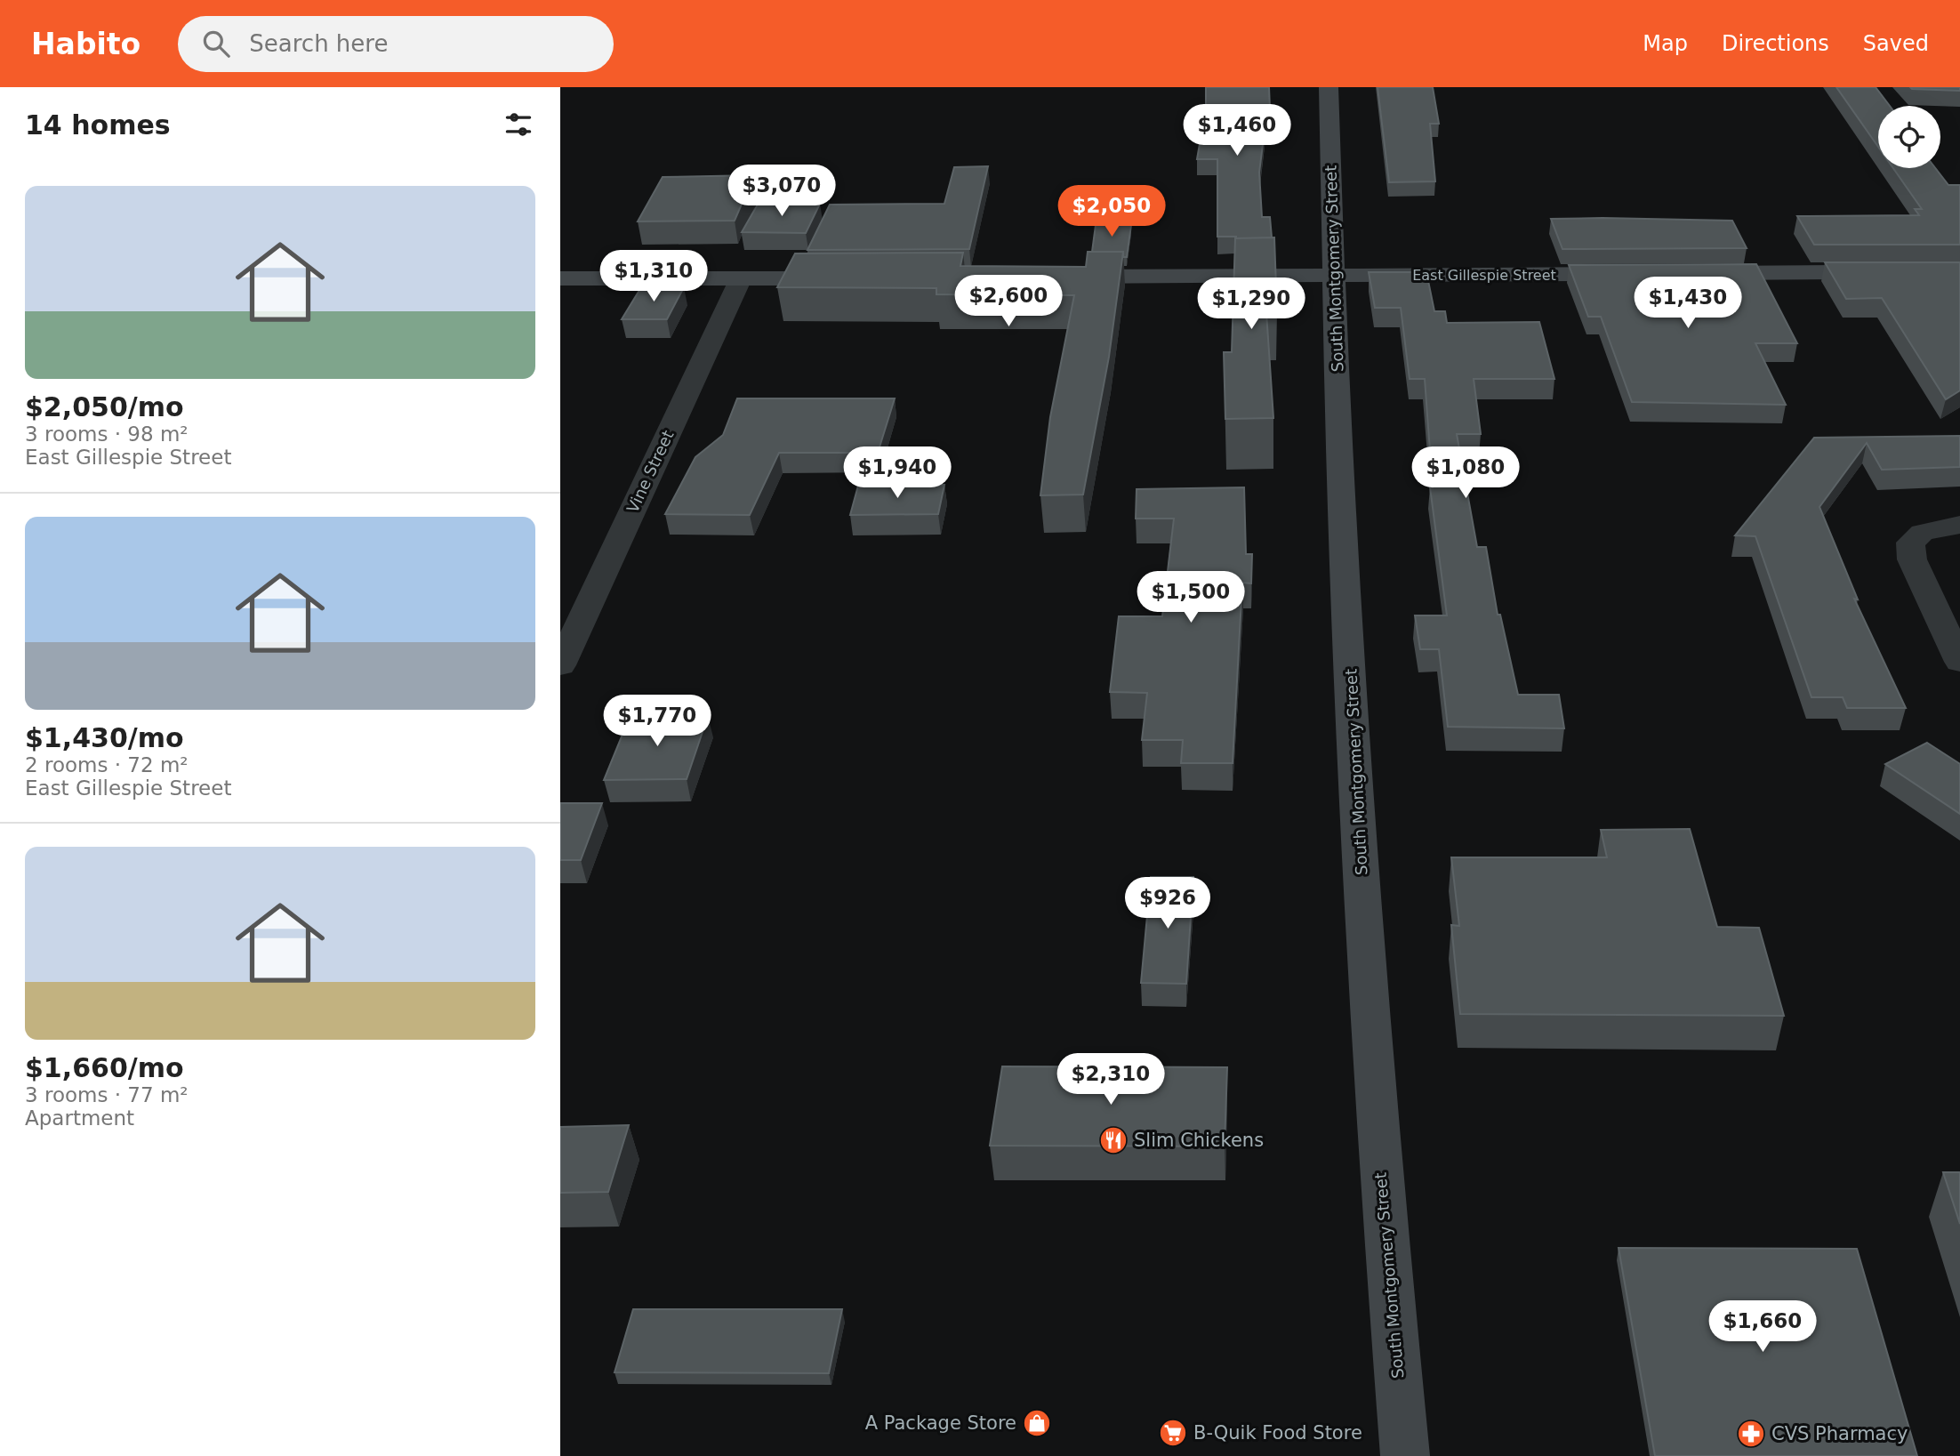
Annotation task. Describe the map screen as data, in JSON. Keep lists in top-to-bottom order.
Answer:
{
  "streets": {
    "street": ["South Montgomery Street", "East Gillespie Street", "Vine Street"]
  },
  "crossings": [
    ["South Montgomery Street", "East Gillespie Street"]
  ],
  "places": {
    "restaurant": ["Slim Chickens"],
    "shop": ["A Package Store"],
    "supermarket": ["B-Quik Food Store"],
    "pharmacy": ["CVS Pharmacy"]
  },
  "page": {
    "header": "Habito",
    "search": "Search here",
    "nav": ["Map", "Directions", "Saved"],
    "heading": "14 homes",
    "price": [
      "$1,460",
      "$3,070",
      "$2,050",
      "$1,310",
      "$2,600",
      "$1,430",
      "$1,290",
      "$1,940",
      "$1,080",
      "$1,500",
      "$1,770",
      "$926",
      "$2,310",
      "$1,660"
    ],
    "list": [
      {
        "name": "$2,050/mo",
        "note": "3 rooms · 98 m² · East Gillespie Street"
      },
      {
        "name": "$1,430/mo",
        "note": "2 rooms · 72 m² · East Gillespie Street"
      },
      {
        "name": "$1,660/mo",
        "note": "3 rooms · 77 m² · Apartment"
      }
    ]
  }
}
